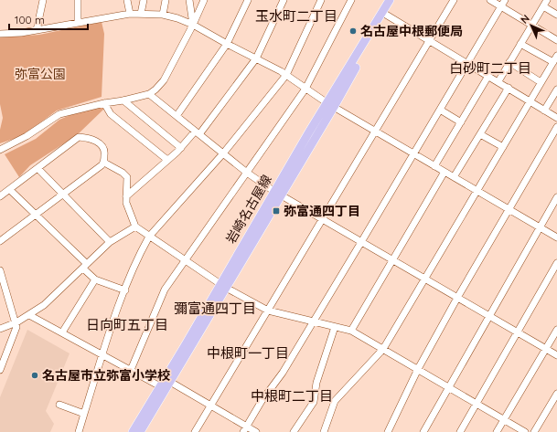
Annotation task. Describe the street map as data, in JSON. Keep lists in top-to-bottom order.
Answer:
{
  "streets": {
    "main road": ["岩崎名古屋線"]
  },
  "districts": [
    "玉水町二丁目",
    "白砂町二丁目",
    "彌富通四丁目",
    "日向町五丁目",
    "中根町一丁目",
    "中根町二丁目"
  ],
  "parks": ["弥富公園"],
  "places": {
    "other": ["名古屋中根郵便局", "名古屋市立弥富小学校"],
    "transit": ["弥富通四丁目"]
  },
  "scale_bar": "100 m",
  "north": "top left"
}
